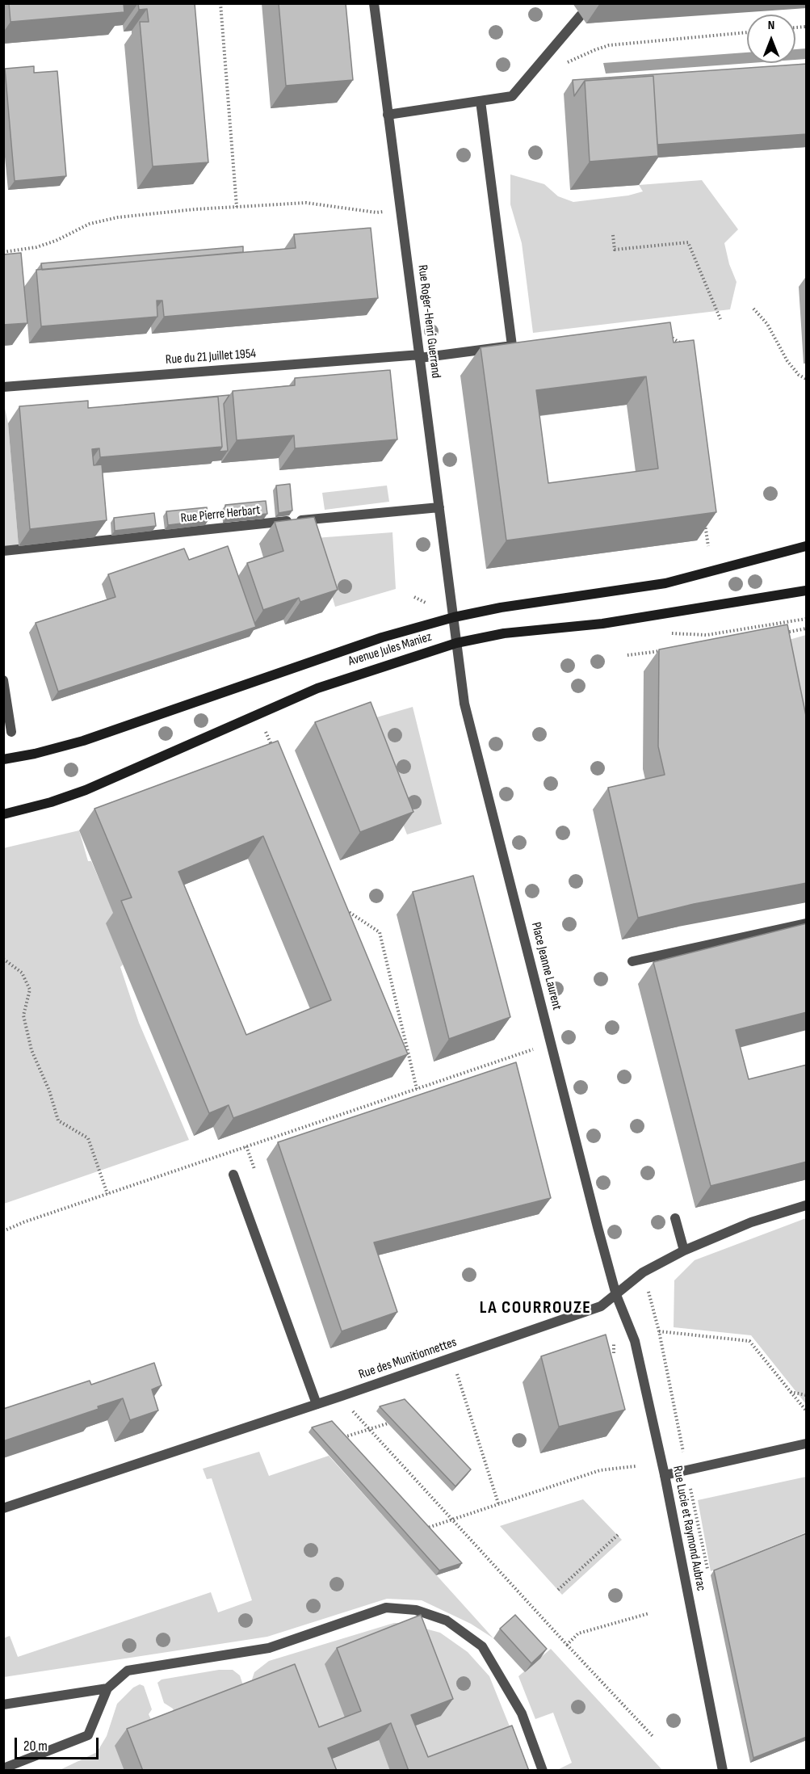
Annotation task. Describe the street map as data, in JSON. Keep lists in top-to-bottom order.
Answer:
{
  "streets": {
    "main road": ["Avenue Jules Maniez"],
    "street": [
      "Rue Roger-Henri Guerrand",
      "Rue du 21 Juillet 1954",
      "Rue Pierre Herbart",
      "Place Jeanne Laurent",
      "Rue des Munitionnettes",
      "Rue Lucie et Raymond Aubrac"
    ]
  },
  "crossings": [
    ["Rue Roger-Henri Guerrand", "Rue du 21 Juillet 1954"],
    ["Rue Roger-Henri Guerrand", "Rue Pierre Herbart"],
    ["Rue Roger-Henri Guerrand", "Avenue Jules Maniez"],
    ["Rue Roger-Henri Guerrand", "Place Jeanne Laurent"],
    ["Avenue Jules Maniez", "Place Jeanne Laurent"],
    ["Place Jeanne Laurent", "Rue des Munitionnettes"],
    ["Place Jeanne Laurent", "Rue Lucie et Raymond Aubrac"],
    ["Rue des Munitionnettes", "Rue Lucie et Raymond Aubrac"]
  ],
  "districts": ["LA COURROUZE"],
  "scale_bar": "20 m",
  "north": "top"
}
